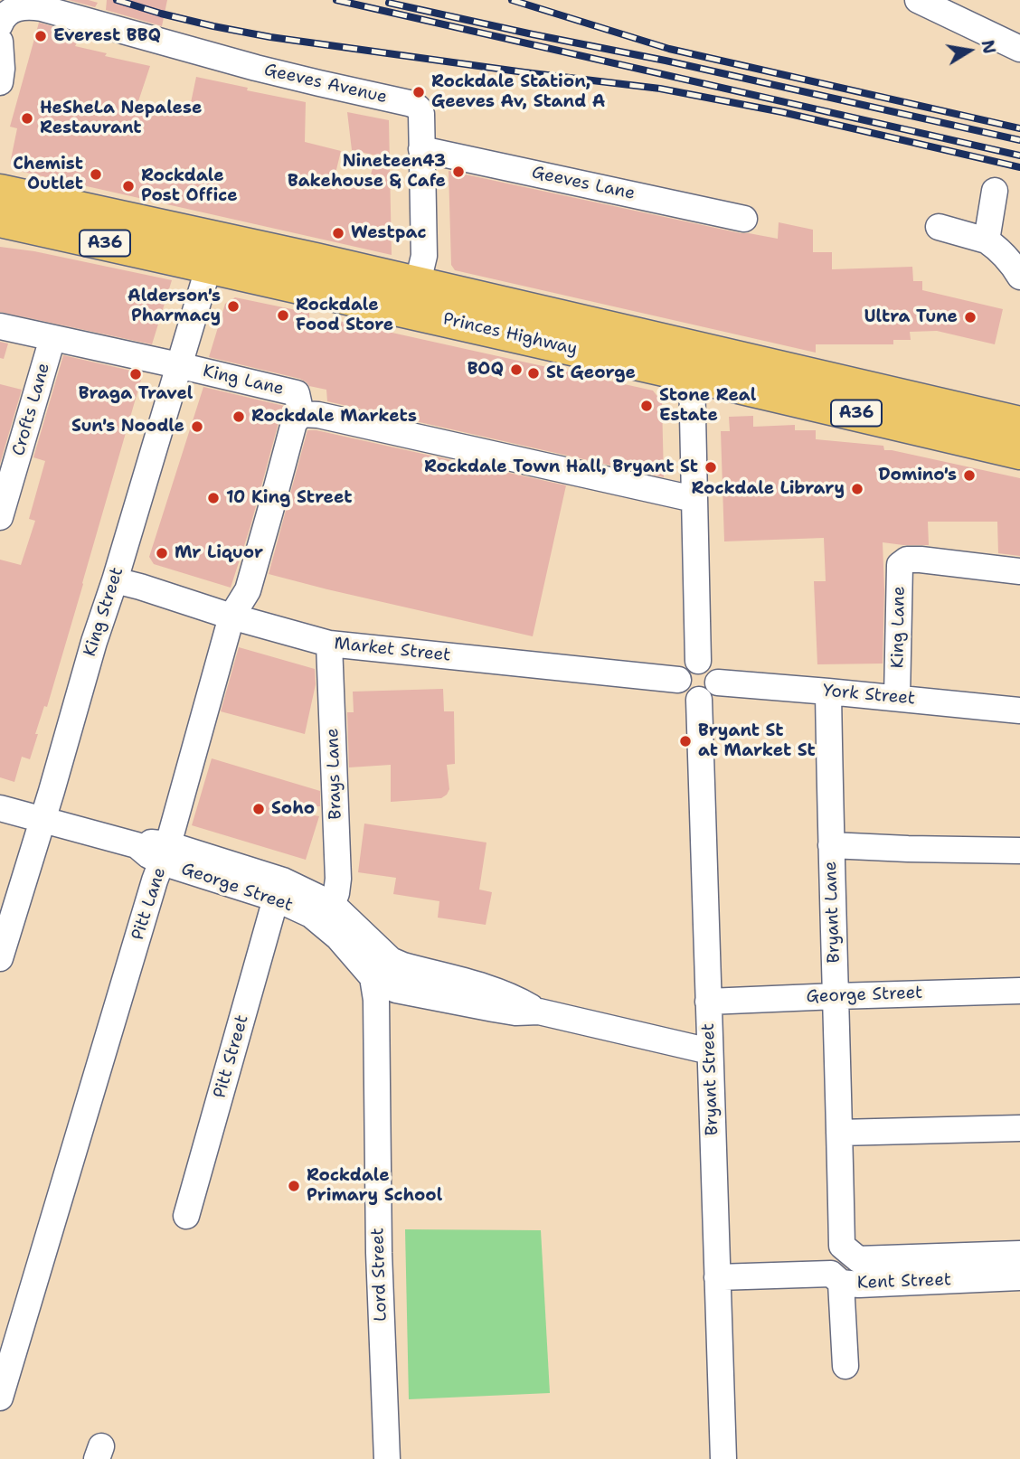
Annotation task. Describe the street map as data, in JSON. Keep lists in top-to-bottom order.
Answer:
{
  "streets": {
    "highway": ["A36", "Princes Highway"],
    "street": [
      "Geeves Avenue",
      "Geeves Lane",
      "King Lane",
      "Crofts Lane",
      "King Street",
      "Market Street",
      "York Street",
      "Brays Lane",
      "George Street",
      "Pitt Lane",
      "Bryant Lane",
      "Pitt Street",
      "Bryant Street",
      "Lord Street",
      "Kent Street"
    ]
  },
  "crossings": [
    ["Geeves Avenue", "Geeves Lane"],
    ["Geeves Avenue", "Princes Highway"],
    ["Princes Highway", "King Street"],
    ["King Lane", "Crofts Lane"],
    ["King Lane", "King Street"],
    ["King Lane", "York Street"],
    ["King Lane", "Pitt Lane"],
    ["King Street", "Market Street"],
    ["King Street", "George Street"],
    ["Market Street", "York Street"],
    ["Market Street", "Brays Lane"],
    ["Market Street", "Pitt Lane"],
    ["Market Street", "Bryant Street"],
    ["York Street", "Bryant Lane"],
    ["York Street", "Bryant Street"],
    ["Brays Lane", "George Street"],
    ["George Street", "Pitt Lane"],
    ["George Street", "Bryant Lane"],
    ["George Street", "Pitt Street"],
    ["George Street", "Bryant Street"],
    ["George Street", "Lord Street"],
    ["Bryant Lane", "Kent Street"],
    ["Bryant Street", "Kent Street"]
  ],
  "places": [
    "Everest BBQ",
    "Rockdale Station, Geeves Av, Stand A",
    "HeSheLa Nepalese Restaurant",
    "Nineteen43 Bakehouse & Cafe",
    "Chemist Outlet",
    "Rockdale Post Office",
    "Westpac",
    "Alderson's Pharmacy",
    "Rockdale Food Store",
    "Ultra Tune",
    "BOQ",
    "St George",
    "Braga Travel",
    "Stone Real Estate",
    "Rockdale Markets",
    "Sun's Noodle",
    "Rockdale Town Hall, Bryant St",
    "Domino's",
    "Rockdale Library",
    "10 King Street",
    "Mr Liquor",
    "Bryant St at Market St",
    "Soho",
    "Rockdale Primary School"
  ],
  "north": "right"
}
